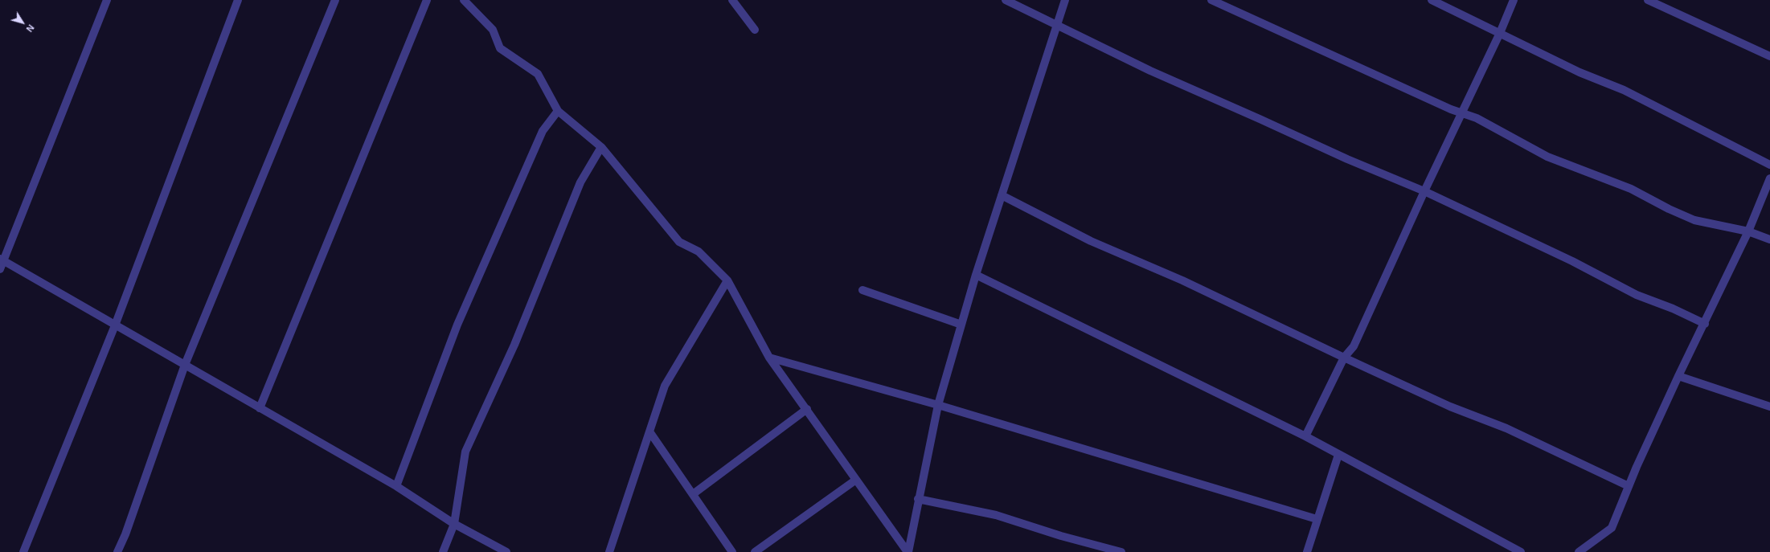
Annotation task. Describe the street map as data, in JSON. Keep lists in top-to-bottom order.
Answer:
{
  "north": "bottom right"
}
